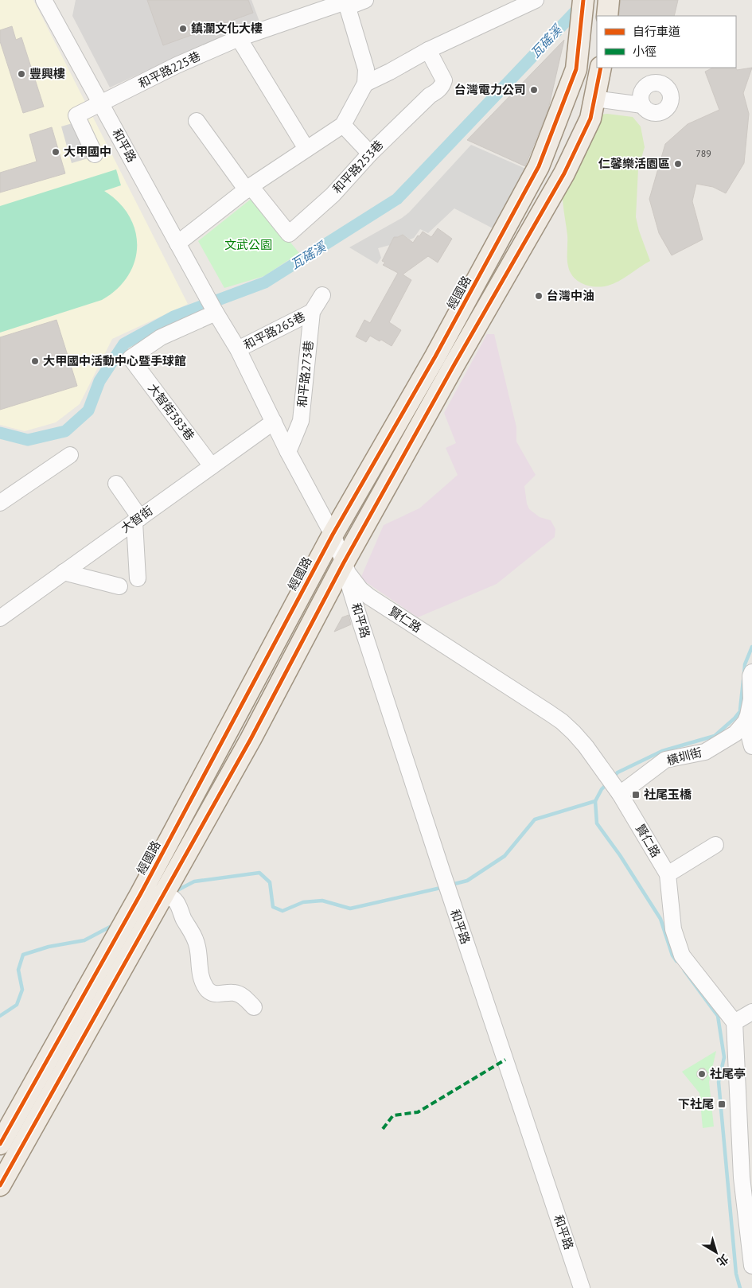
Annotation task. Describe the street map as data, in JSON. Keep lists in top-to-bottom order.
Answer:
{
  "streets": {
    "main road": ["經國路"],
    "street": [
      "和平路225巷",
      "和平路",
      "和平路253巷",
      "和平路265巷",
      "和平路273巷",
      "大智街383巷",
      "大智街",
      "賢仁路",
      "橫圳街"
    ]
  },
  "crossings": [
    ["和平路225巷", "和平路"],
    ["和平路", "大智街383巷"],
    ["和平路", "賢仁路"],
    ["經國路", "賢仁路"],
    ["和平路265巷", "和平路273巷"],
    ["大智街383巷", "大智街"],
    ["賢仁路", "橫圳街"]
  ],
  "water": ["瓦磘溪"],
  "parks": ["文武公園"],
  "places": {
    "other": [
      "鎮瀾文化大樓",
      "豐興樓",
      "台灣電力公司",
      "大甲國中",
      "仁馨樂活園區",
      "台灣中油",
      "大甲國中活動中心暨手球館",
      "社尾亭"
    ],
    "transit": ["社尾玉橋", "下社尾"]
  },
  "house_numbers": ["789"],
  "legend": ["自行車道", "小徑"],
  "north": "bottom right"
}
